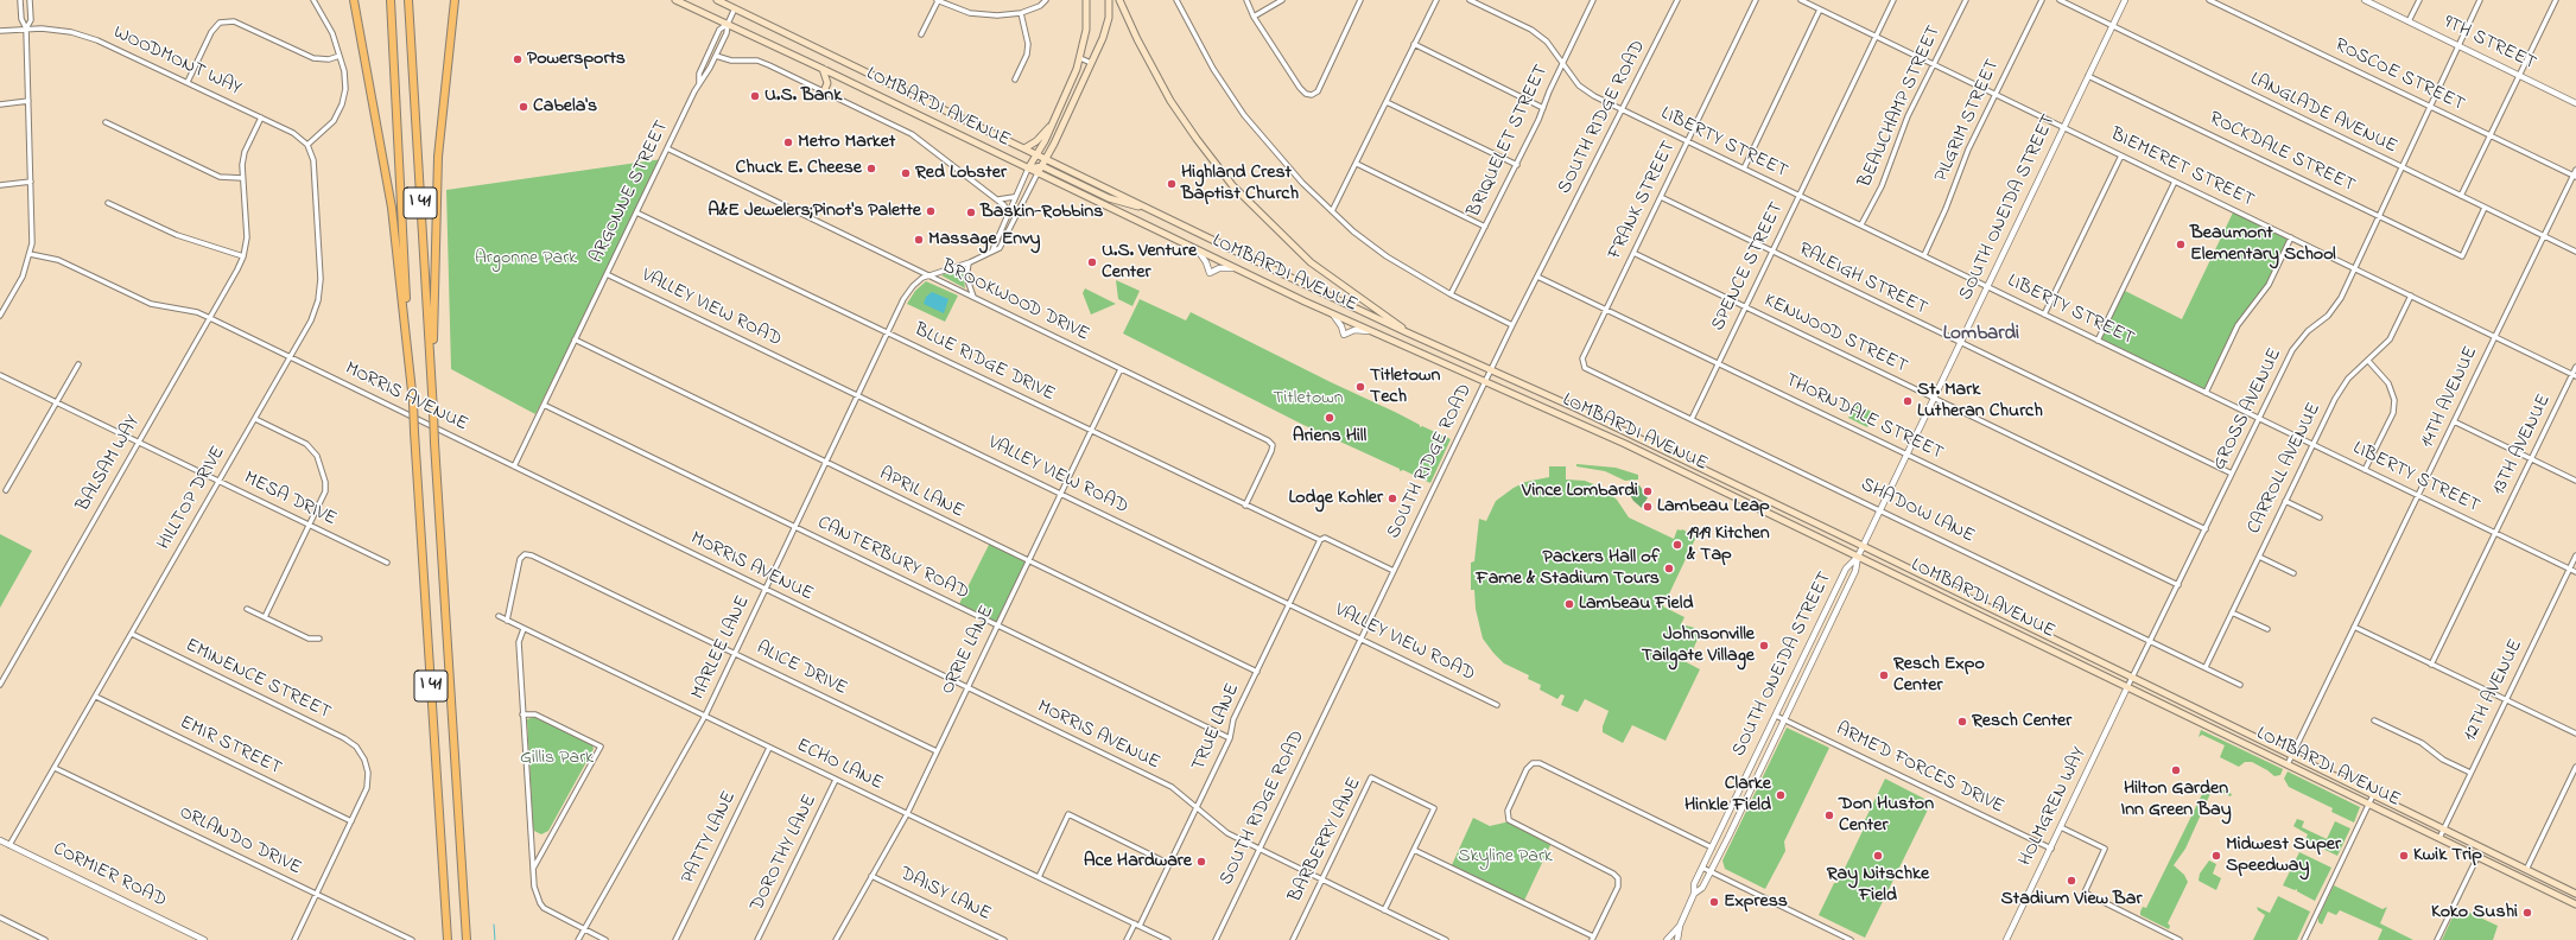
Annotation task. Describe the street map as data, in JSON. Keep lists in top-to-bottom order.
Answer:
{
  "streets": {
    "highway": ["I 41"],
    "main road": ["LOMBARDI AVENUE"],
    "street": [
      "9TH STREET",
      "WOODMONT WAY",
      "ROSCOE STREET",
      "BEAUCHAMP STREET",
      "LANGLADE AVENUE",
      "SOUTH RIDGE ROAD",
      "PILGRIM STREET",
      "BRIQUELET STREET",
      "LIBERTY STREET",
      "ROCKDALE STREET",
      "BIEMERET STREET",
      "ARGONNE STREET",
      "FRANK STREET",
      "SOUTH ONEIDA STREET",
      "SPENCE STREET",
      "RALEIGH STREET",
      "BROOKWOOD DRIVE",
      "VALLEY VIEW ROAD",
      "KENWOOD STREET",
      "BLUE RIDGE DRIVE",
      "MORRIS AVENUE",
      "14TH AVENUE",
      "GROSS AVENUE",
      "THORNDALE STREET",
      "13TH AVENUE",
      "BALSAM WAY",
      "CARROLL AVENUE",
      "APRIL LANE",
      "HILLTOP DRIVE",
      "MESA DRIVE",
      "SHADOW LANE",
      "CANTERBURY ROAD",
      "MARLEE LANE",
      "ORRIE LANE",
      "ALICE DRIVE",
      "EMINENCE STREET",
      "12TH AVENUE",
      "TRUE LANE",
      "EMIR STREET",
      "ECHO LANE",
      "ARMED FORCES DRIVE",
      "HOLMGREN WAY",
      "PATTY LANE",
      "BARBERRY LANE",
      "ORLANDO DRIVE",
      "DOROTHY LANE",
      "CORMIER ROAD",
      "DAISY LANE"
    ]
  },
  "crossings": [
    ["9TH STREET", "GROSS AVENUE"],
    ["WOODMONT WAY", "HILLTOP DRIVE"],
    ["ROSCOE STREET", "14TH AVENUE"],
    ["ROSCOE STREET", "GROSS AVENUE"],
    ["BEAUCHAMP STREET", "LIBERTY STREET"],
    ["BEAUCHAMP STREET", "BIEMERET STREET"],
    ["LOMBARDI AVENUE", "SOUTH RIDGE ROAD"],
    ["LOMBARDI AVENUE", "ARGONNE STREET"],
    ["LOMBARDI AVENUE", "SOUTH ONEIDA STREET"],
    ["LOMBARDI AVENUE", "14TH AVENUE"],
    ["LOMBARDI AVENUE", "GROSS AVENUE"],
    ["LOMBARDI AVENUE", "MARLEE LANE"],
    ["LOMBARDI AVENUE", "12TH AVENUE"],
    ["LOMBARDI AVENUE", "HOLMGREN WAY"],
    ["LANGLADE AVENUE", "ROCKDALE STREET"],
    ["LANGLADE AVENUE", "SOUTH ONEIDA STREET"],
    ["LANGLADE AVENUE", "14TH AVENUE"],
    ["LANGLADE AVENUE", "GROSS AVENUE"],
    ["SOUTH RIDGE ROAD", "LIBERTY STREET"],
    ["SOUTH RIDGE ROAD", "VALLEY VIEW ROAD"],
    ["SOUTH RIDGE ROAD", "BLUE RIDGE DRIVE"],
    ["SOUTH RIDGE ROAD", "MORRIS AVENUE"],
    ["SOUTH RIDGE ROAD", "THORNDALE STREET"],
    ["PILGRIM STREET", "LIBERTY STREET"],
    ["PILGRIM STREET", "BIEMERET STREET"],
    ["BRIQUELET STREET", "LIBERTY STREET"],
    ["LIBERTY STREET", "FRANK STREET"],
    ["LIBERTY STREET", "SOUTH ONEIDA STREET"],
    ["LIBERTY STREET", "SPENCE STREET"],
    ["LIBERTY STREET", "14TH AVENUE"],
    ["LIBERTY STREET", "GROSS AVENUE"],
    ["LIBERTY STREET", "13TH AVENUE"],
    ["LIBERTY STREET", "CARROLL AVENUE"],
    ["LIBERTY STREET", "12TH AVENUE"],
    ["ROCKDALE STREET", "SOUTH ONEIDA STREET"],
    ["ROCKDALE STREET", "GROSS AVENUE"],
    ["BIEMERET STREET", "SOUTH ONEIDA STREET"],
    ["BIEMERET STREET", "SPENCE STREET"],
    ["BIEMERET STREET", "14TH AVENUE"],
    ["BIEMERET STREET", "GROSS AVENUE"],
    ["BIEMERET STREET", "13TH AVENUE"],
    ["BIEMERET STREET", "CARROLL AVENUE"],
    ["ARGONNE STREET", "BROOKWOOD DRIVE"],
    ["ARGONNE STREET", "VALLEY VIEW ROAD"],
    ["ARGONNE STREET", "BLUE RIDGE DRIVE"],
    ["ARGONNE STREET", "MORRIS AVENUE"],
    ["ARGONNE STREET", "APRIL LANE"],
    ["ARGONNE STREET", "CANTERBURY ROAD"],
    ["FRANK STREET", "RALEIGH STREET"],
    ["FRANK STREET", "KENWOOD STREET"],
    ["FRANK STREET", "THORNDALE STREET"],
    ["FRANK STREET", "SHADOW LANE"],
    ["SOUTH ONEIDA STREET", "RALEIGH STREET"],
    ["SOUTH ONEIDA STREET", "KENWOOD STREET"],
    ["SOUTH ONEIDA STREET", "THORNDALE STREET"],
    ["SOUTH ONEIDA STREET", "SHADOW LANE"],
    ["SOUTH ONEIDA STREET", "ARMED FORCES DRIVE"],
    ["SPENCE STREET", "RALEIGH STREET"],
    ["SPENCE STREET", "KENWOOD STREET"],
    ["SPENCE STREET", "THORNDALE STREET"],
    ["SPENCE STREET", "SHADOW LANE"],
    ["RALEIGH STREET", "GROSS AVENUE"],
    ["BROOKWOOD DRIVE", "BLUE RIDGE DRIVE"],
    ["BROOKWOOD DRIVE", "MARLEE LANE"],
    ["BROOKWOOD DRIVE", "ORRIE LANE"],
    ["VALLEY VIEW ROAD", "MARLEE LANE"],
    ["VALLEY VIEW ROAD", "ORRIE LANE"],
    ["VALLEY VIEW ROAD", "TRUE LANE"],
    ["KENWOOD STREET", "GROSS AVENUE"],
    ["BLUE RIDGE DRIVE", "MARLEE LANE"],
    ["BLUE RIDGE DRIVE", "ORRIE LANE"],
    ["BLUE RIDGE DRIVE", "TRUE LANE"],
    ["MORRIS AVENUE", "BALSAM WAY"],
    ["MORRIS AVENUE", "HILLTOP DRIVE"],
    ["MORRIS AVENUE", "MARLEE LANE"],
    ["MORRIS AVENUE", "ORRIE LANE"],
    ["MORRIS AVENUE", "TRUE LANE"],
    ["MORRIS AVENUE", "BARBERRY LANE"],
    ["GROSS AVENUE", "THORNDALE STREET"],
    ["GROSS AVENUE", "SHADOW LANE"],
    ["GROSS AVENUE", "HOLMGREN WAY"],
    ["BALSAM WAY", "MESA DRIVE"],
    ["CARROLL AVENUE", "SHADOW LANE"],
    ["APRIL LANE", "MARLEE LANE"],
    ["APRIL LANE", "ORRIE LANE"],
    ["APRIL LANE", "TRUE LANE"],
    ["HILLTOP DRIVE", "MESA DRIVE"],
    ["HILLTOP DRIVE", "EMINENCE STREET"],
    ["HILLTOP DRIVE", "EMIR STREET"],
    ["HILLTOP DRIVE", "ORLANDO DRIVE"],
    ["HILLTOP DRIVE", "CORMIER ROAD"],
    ["CANTERBURY ROAD", "MARLEE LANE"],
    ["CANTERBURY ROAD", "ORRIE LANE"],
    ["CANTERBURY ROAD", "TRUE LANE"],
    ["MARLEE LANE", "ALICE DRIVE"],
    ["MARLEE LANE", "ECHO LANE"],
    ["ORRIE LANE", "ALICE DRIVE"],
    ["ORRIE LANE", "ECHO LANE"],
    ["ORRIE LANE", "DAISY LANE"],
    ["ALICE DRIVE", "ECHO LANE"],
    ["EMINENCE STREET", "EMIR STREET"],
    ["TRUE LANE", "ECHO LANE"],
    ["ECHO LANE", "PATTY LANE"],
    ["ECHO LANE", "DOROTHY LANE"],
    ["ARMED FORCES DRIVE", "HOLMGREN WAY"]
  ],
  "districts": ["Lombardi"],
  "parks": [
    "Argonne Park",
    "Titletown",
    "Gillis Park",
    "Skyline Park"
  ],
  "places": [
    "Powersports",
    "U.S. Bank",
    "Cabela's",
    "Metro Market",
    "Chuck E. Cheese",
    "Red Lobster",
    "Highland Crest Baptist Church",
    "A&E Jewelers;Pinot's Palette",
    "Baskin-Robbins",
    "Massage Envy",
    "Beaumont Elementary School",
    "U.S. Venture Center",
    "Titletown Tech",
    "St. Mark Lutheran Church",
    "Ariens Hill",
    "Vince Lombardi",
    "Lodge Kohler",
    "Lambeau Leap",
    "1919 Kitchen & Tap",
    "Packers Hall of Fame & Stadium Tours",
    "Lambeau Field",
    "Johnsonville Tailgate Village",
    "Resch Expo Center",
    "Resch Center",
    "Hilton Garden Inn Green Bay",
    "Clarke Hinkle Field",
    "Don Huston Center",
    "Ray Nitschke Field",
    "Midwest Super Speedway",
    "Kwik Trip",
    "Ace Hardware",
    "Stadium View Bar",
    "Express",
    "Koko Sushi"
  ]
}
